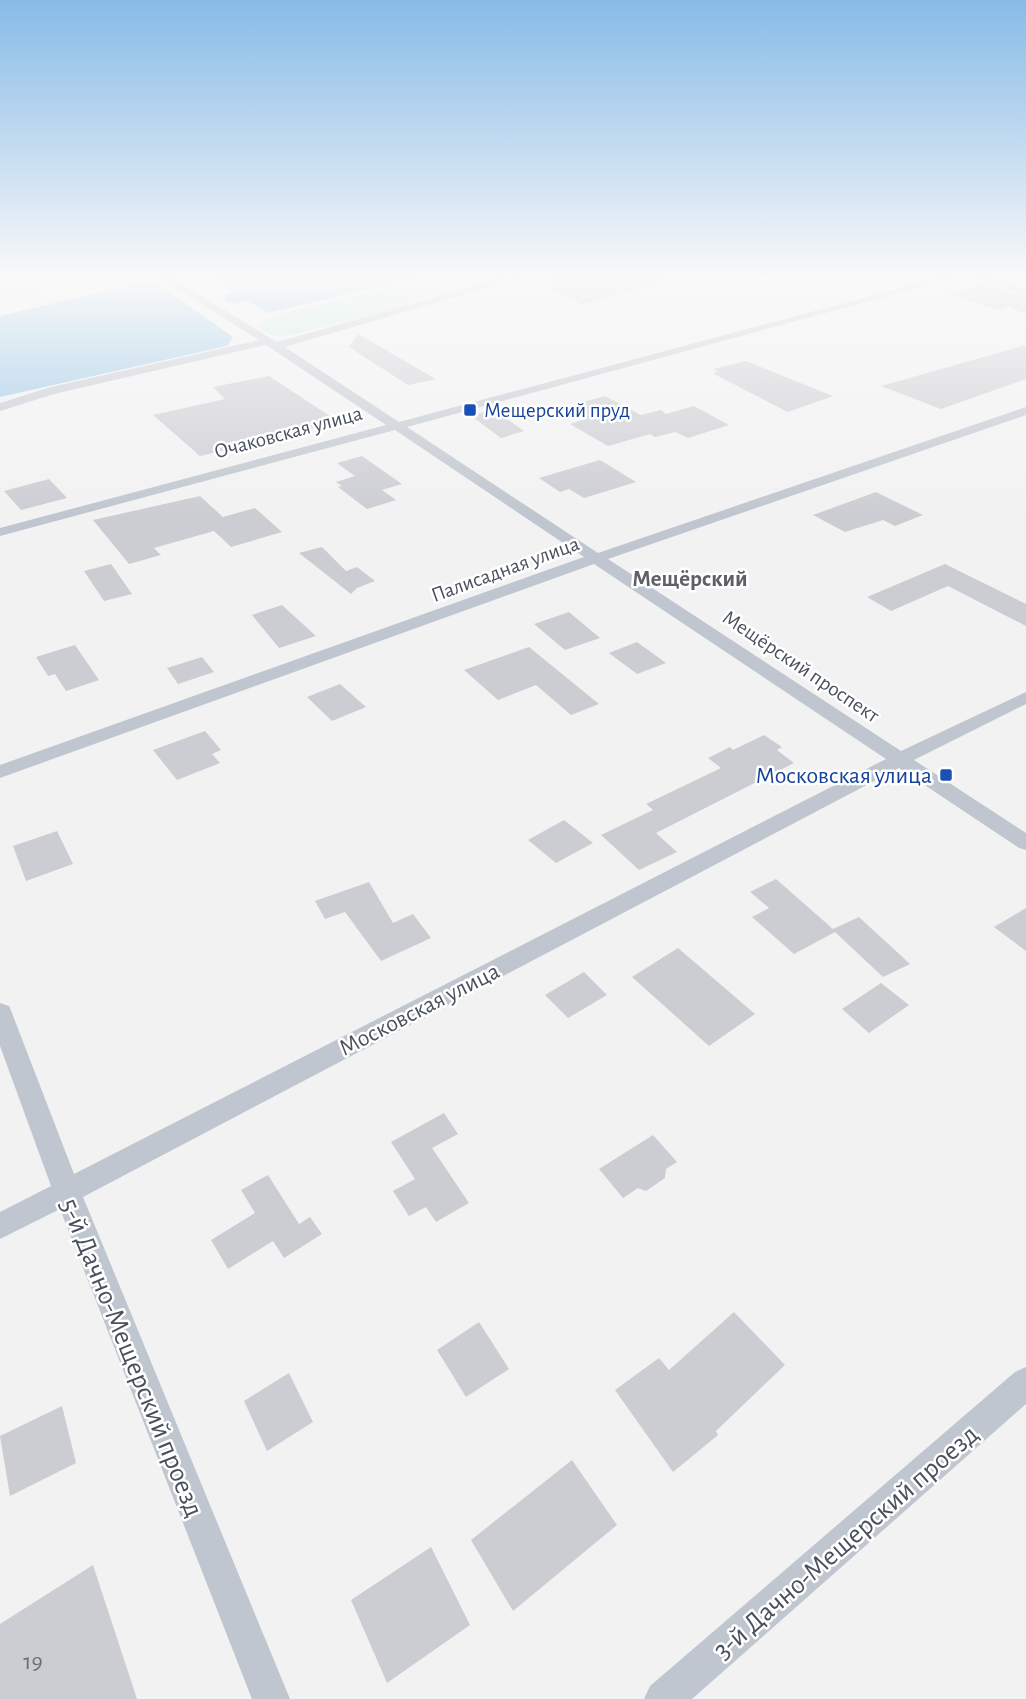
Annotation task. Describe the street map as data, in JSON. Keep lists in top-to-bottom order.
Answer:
{
  "streets": {
    "street": [
      "Очаковская улица",
      "Палисадная улица",
      "Мещёрский проспект",
      "Московская улица",
      "5-й Дачно-Мещерский проезд",
      "3-й Дачно-Мещерский проезд"
    ]
  },
  "crossings": [
    ["Очаковская улица", "Мещёрский проспект"],
    ["Палисадная улица", "Мещёрский проспект"],
    ["Мещёрский проспект", "Московская улица"],
    ["Московская улица", "5-й Дачно-Мещерский проезд"]
  ],
  "districts": ["Мещёрский"],
  "places": {
    "transit": ["Мещерский пруд", "Московская улица"]
  },
  "house_numbers": ["19"]
}
